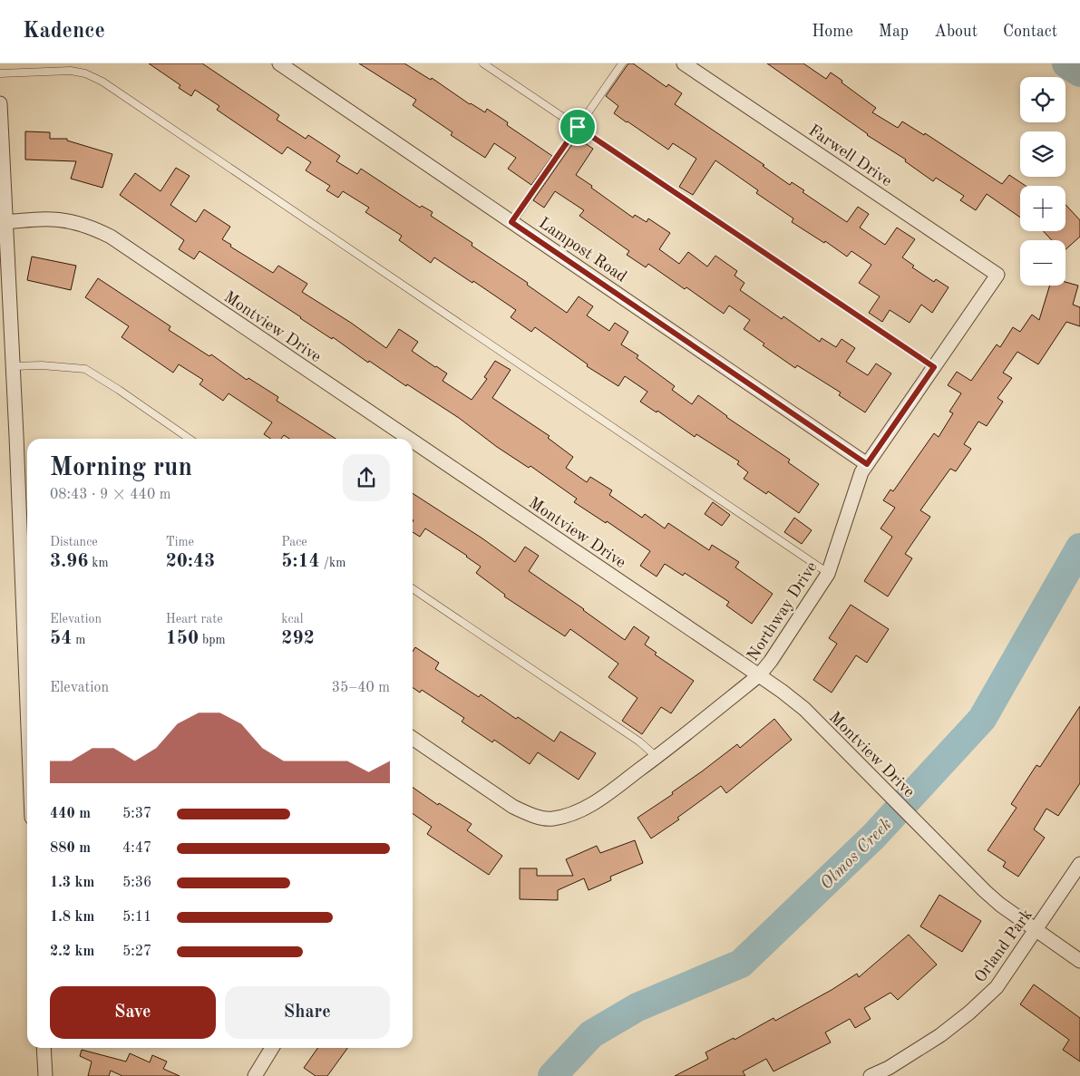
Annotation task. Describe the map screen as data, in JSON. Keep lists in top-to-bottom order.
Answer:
{
  "streets": {
    "street": [
      "Farwell Drive",
      "Lampost Road",
      "Montview Drive",
      "Northway Drive",
      "Orland Park"
    ]
  },
  "crossings": [
    ["Farwell Drive", "Northway Drive"],
    ["Lampost Road", "Northway Drive"],
    ["Montview Drive", "Northway Drive"],
    ["Montview Drive", "Orland Park"]
  ],
  "water": ["Olmos Creek"],
  "page": {
    "header": "Kadence",
    "nav": [
      "Home",
      "Map",
      "About",
      "Contact"
    ],
    "map_buttons": ["+", "−"],
    "heading": ["Morning run", "08:43 · 9 × 440 m"],
    "stats": [
      ["Distance", "3.96 km"],
      ["Time", "20:43"],
      ["Pace", "5:14 /km"],
      ["Elevation", "54 m"],
      ["Heart rate", "150 bpm"],
      ["kcal", "292"]
    ],
    "chart": ["Elevation", "35–40 m"],
    "list": [
      {
        "name": "440 m",
        "note": "5:37"
      },
      {
        "name": "880 m",
        "note": "4:47"
      },
      {
        "name": "1.3 km",
        "note": "5:36"
      },
      {
        "name": "1.8 km",
        "note": "5:11"
      },
      {
        "name": "2.2 km",
        "note": "5:27"
      }
    ],
    "buttons": ["Save", "Share"]
  }
}
